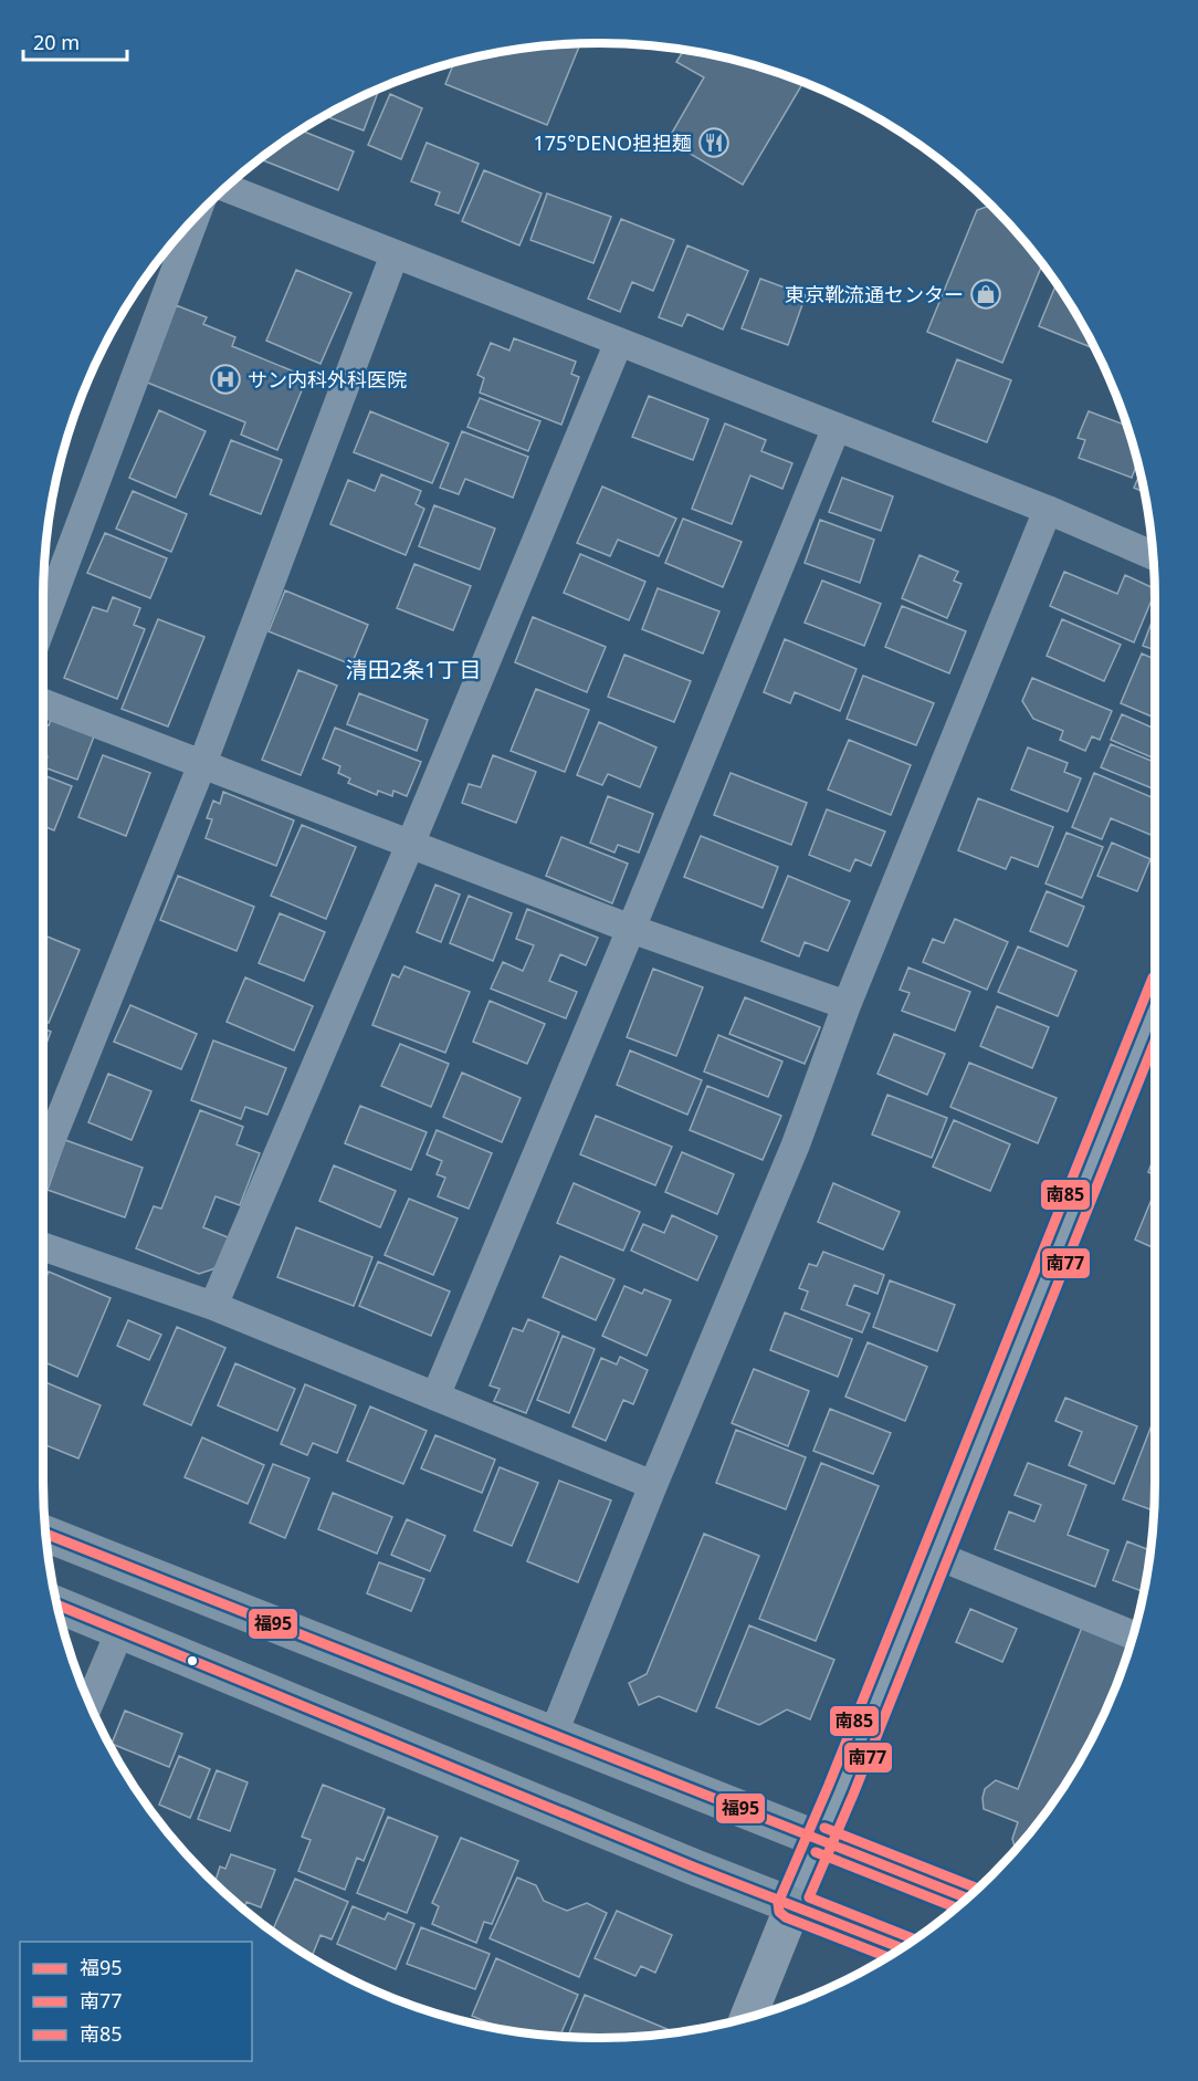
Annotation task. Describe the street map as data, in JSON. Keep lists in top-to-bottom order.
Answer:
{
  "districts": ["清田2条1丁目"],
  "places": {
    "restaurant": ["175°DENO担担麺"],
    "shop": ["東京靴流通センター"],
    "hospital": ["サン内科外科医院"]
  },
  "lines": ["transit line 南85", "transit line 南77", "transit line 福95"],
  "legend": ["福95", "南77", "南85"],
  "scale_bar": "20 m"
}
